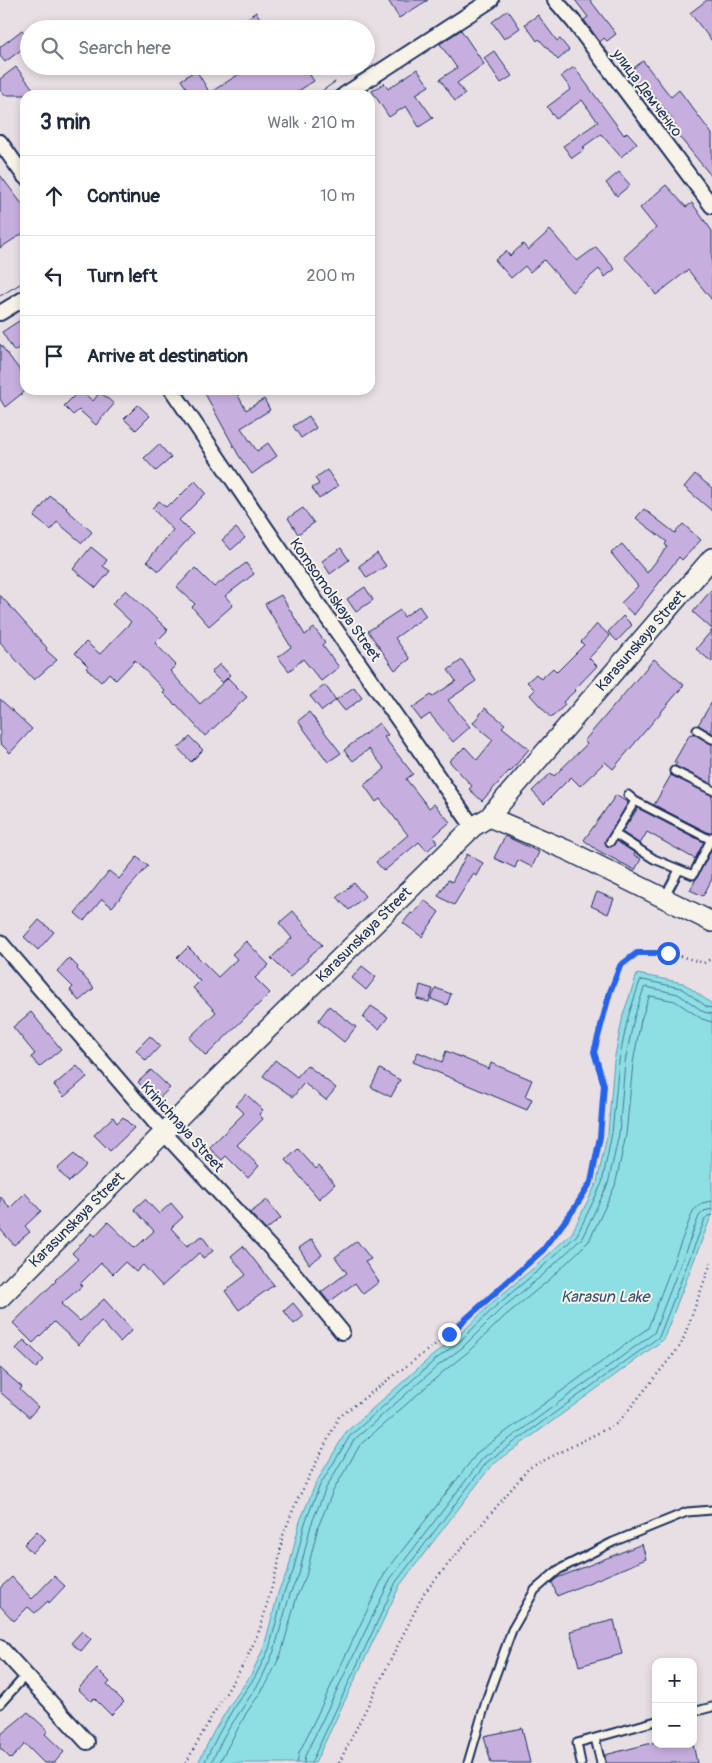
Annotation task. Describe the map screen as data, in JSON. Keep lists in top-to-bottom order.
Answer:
{
  "streets": {
    "street": [
      "улица Демченко",
      "Komsomolskaya Street",
      "Karasunskaya Street",
      "Krinichnaya Street"
    ]
  },
  "crossings": [
    ["Komsomolskaya Street", "Karasunskaya Street"],
    ["Karasunskaya Street", "Krinichnaya Street"]
  ],
  "water": ["Karasun Lake"],
  "page": {
    "search": "Search here",
    "heading": ["3 min", "Walk · 210 m"],
    "list": [
      ["Continue", "10 m"],
      ["Turn left", "200 m"],
      "Arrive at destination"
    ],
    "map_buttons": ["+", "−"]
  }
}
